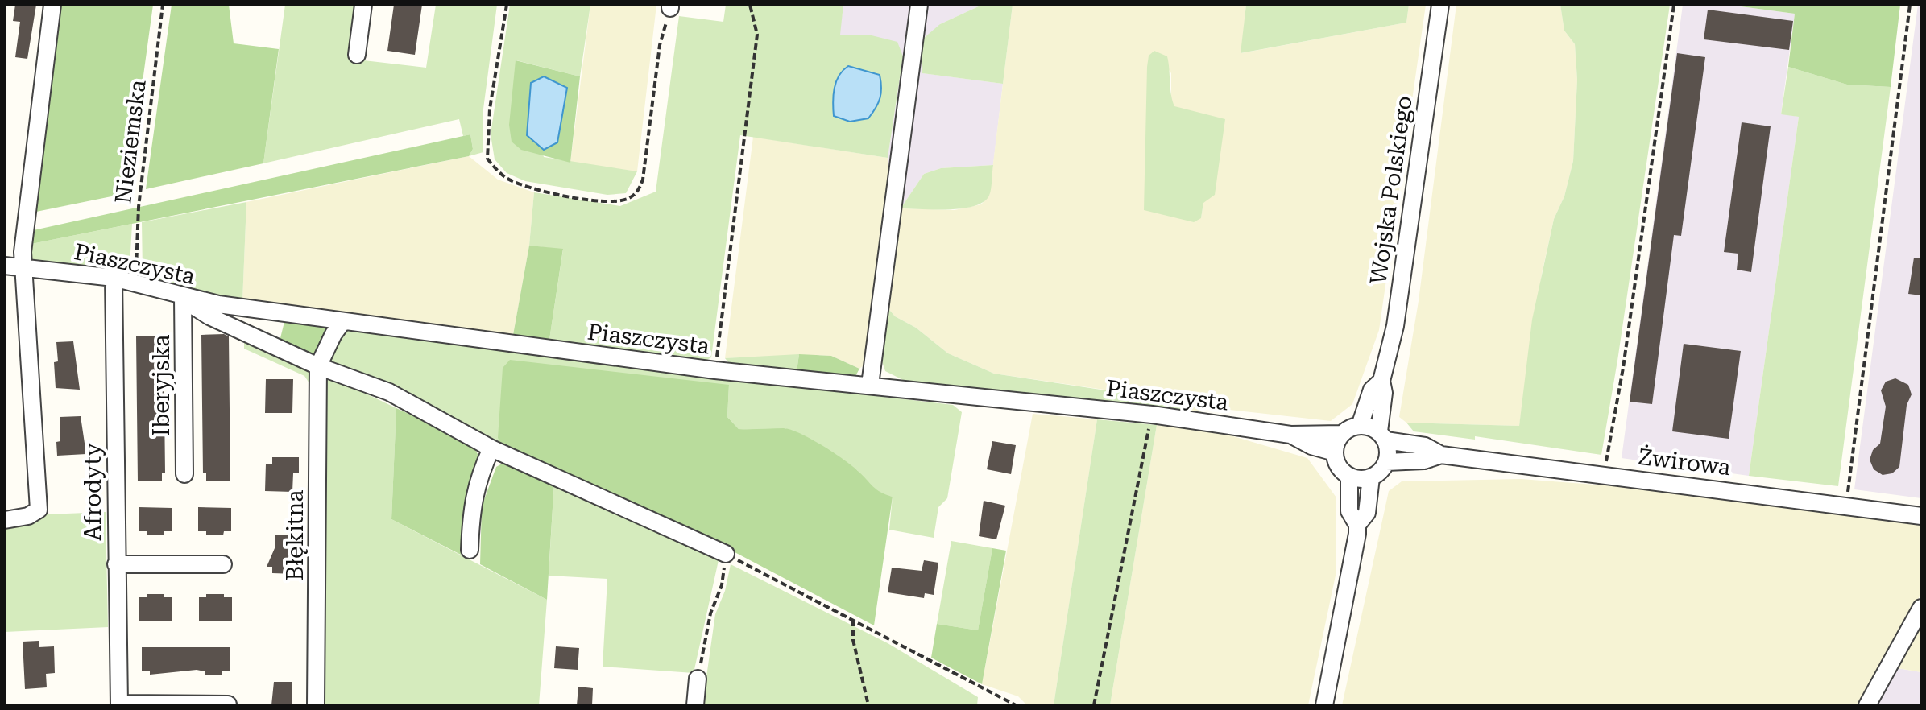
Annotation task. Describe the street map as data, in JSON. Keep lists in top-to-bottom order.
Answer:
{
  "streets": {
    "street": [
      "Wojska Polskiego",
      "Piaszczysta",
      "Iberyjska",
      "Żwirowa",
      "Afrodyty",
      "Błękitna"
    ],
    "path": ["Nieziemska"]
  },
  "crossings": [
    ["Nieziemska", "Piaszczysta"],
    ["Wojska Polskiego", "Piaszczysta"],
    ["Wojska Polskiego", "Żwirowa"],
    ["Piaszczysta", "Iberyjska"],
    ["Piaszczysta", "Żwirowa"],
    ["Piaszczysta", "Afrodyty"]
  ]
}
